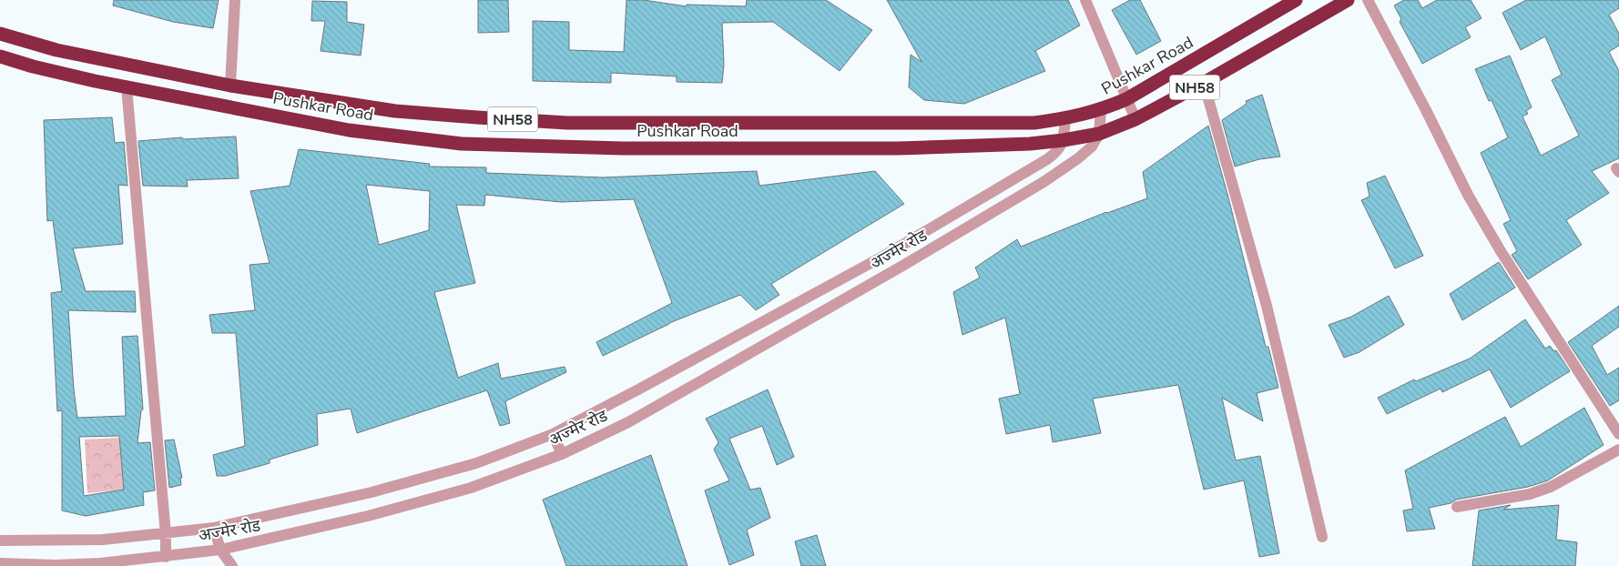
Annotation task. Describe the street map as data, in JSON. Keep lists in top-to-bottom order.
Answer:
{
  "streets": {
    "highway": ["Pushkar Road", "NH58"],
    "street": ["अज्मेर रोड"]
  },
  "crossings": [
    ["Pushkar Road", "अज्मेर रोड"]
  ]
}
